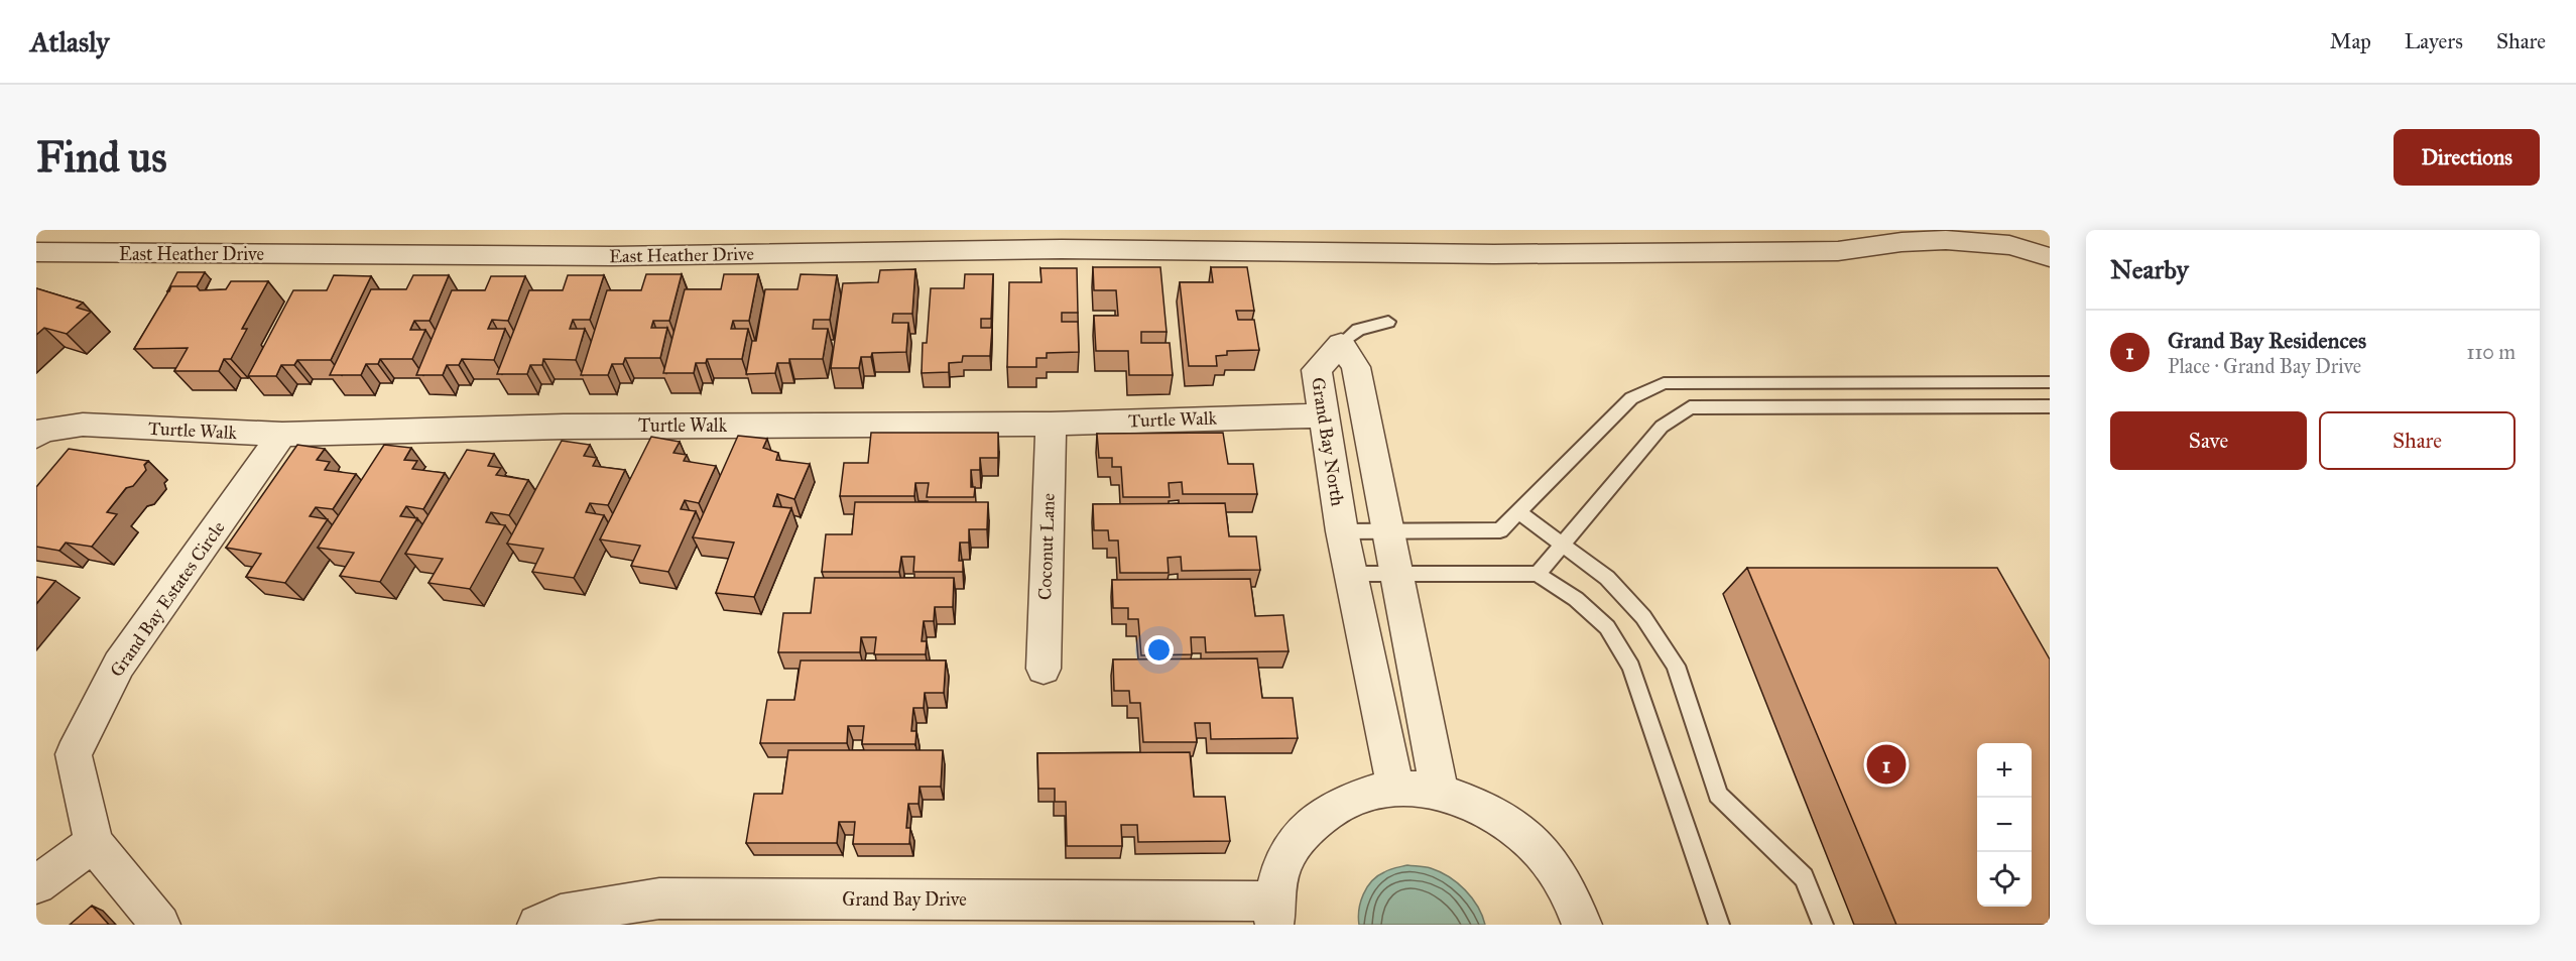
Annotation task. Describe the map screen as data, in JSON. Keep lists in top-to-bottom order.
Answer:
{
  "streets": {
    "street": [
      "East Heather Drive",
      "Turtle Walk",
      "Grand Bay North",
      "Coconut Lane",
      "Grand Bay Estates Circle",
      "Grand Bay Drive"
    ]
  },
  "crossings": [
    ["Turtle Walk", "Grand Bay North"],
    ["Turtle Walk", "Coconut Lane"],
    ["Turtle Walk", "Grand Bay Estates Circle"],
    ["Grand Bay North", "Grand Bay Drive"]
  ],
  "page": {
    "header": "Atlasly",
    "nav": ["Map", "Layers", "Share"],
    "buttons": [
      "Directions",
      ["Save", "Share"]
    ],
    "title": "Find us",
    "heading": "Nearby",
    "list": [
      {
        "mark": "1",
        "name": "Grand Bay Residences",
        "note": "Place · Grand Bay Drive",
        "value": "110 m"
      }
    ],
    "pins": "1",
    "map_buttons": ["+", "−"]
  }
}
